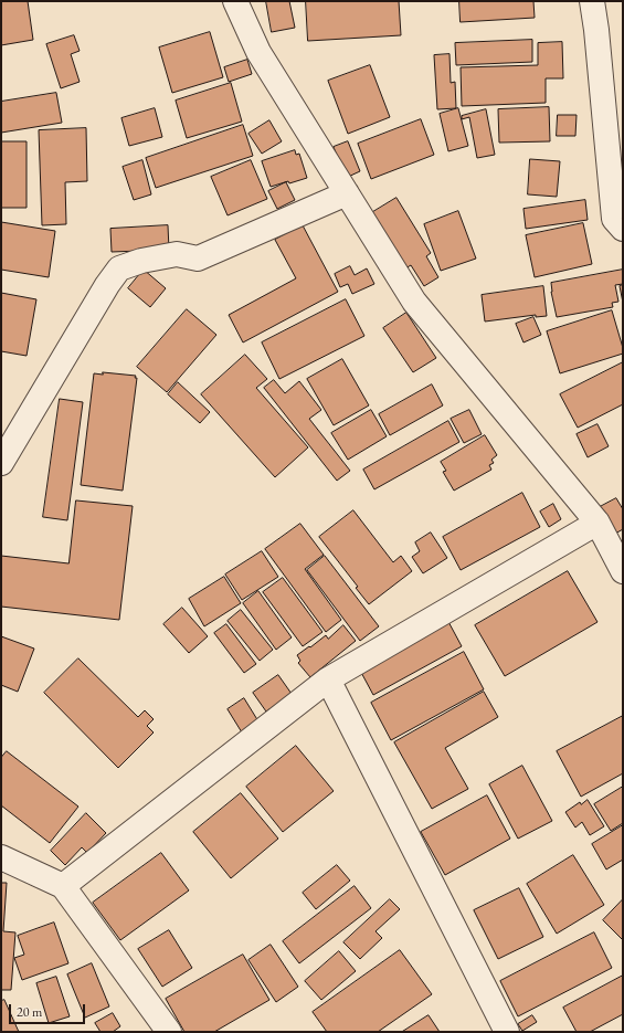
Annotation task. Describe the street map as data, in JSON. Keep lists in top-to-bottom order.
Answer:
{
  "scale_bar": "20 m"
}
